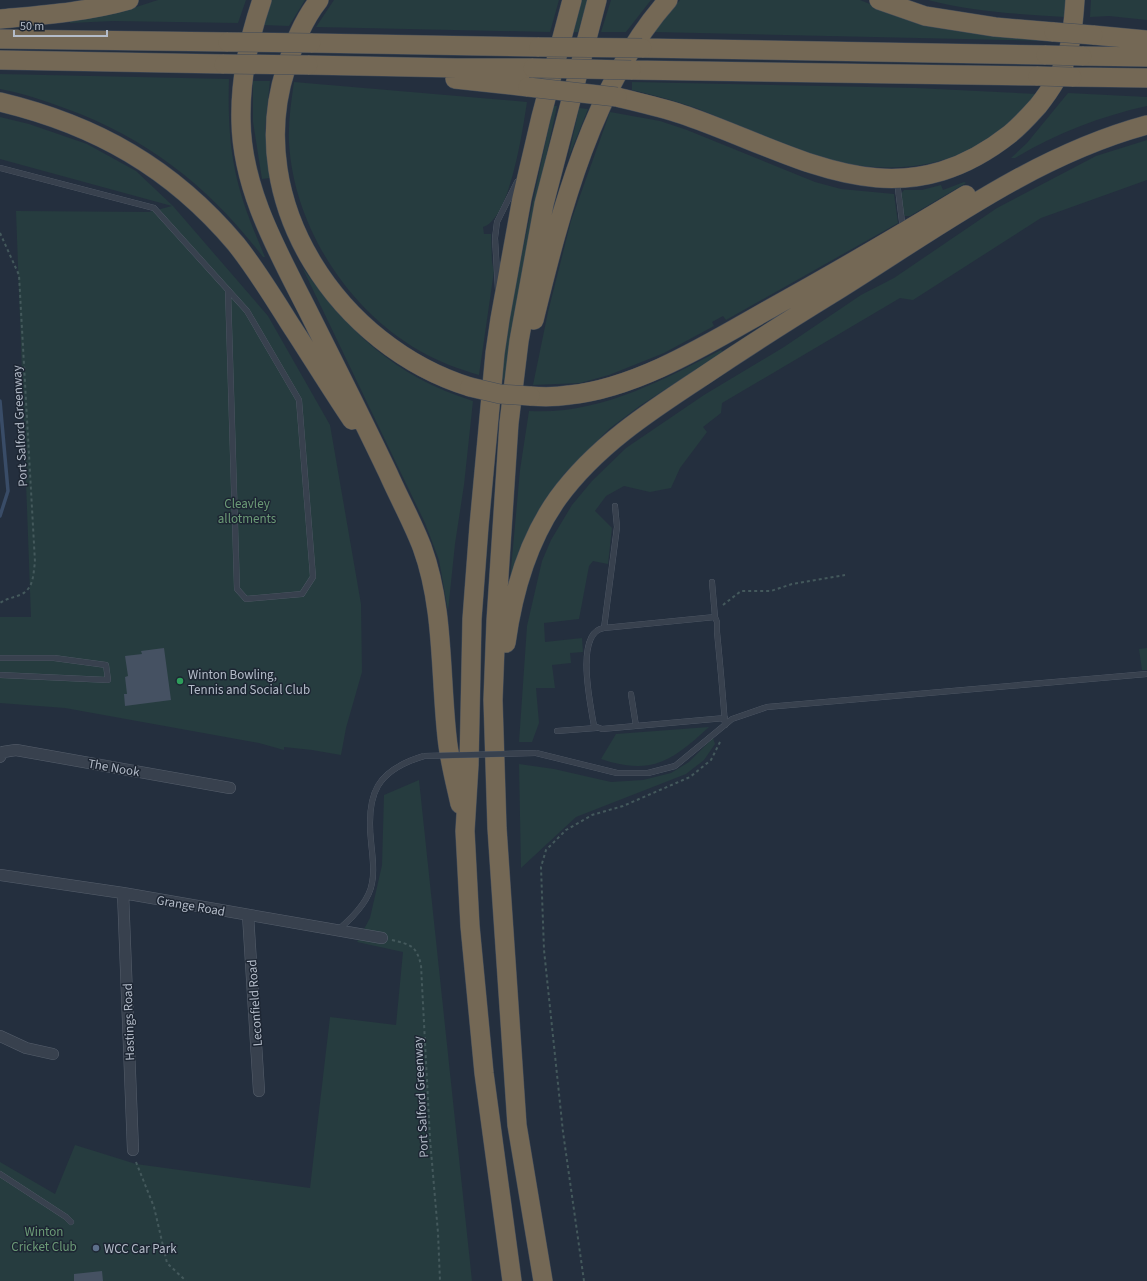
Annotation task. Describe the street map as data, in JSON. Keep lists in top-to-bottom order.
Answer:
{
  "streets": {
    "street": [
      "The Nook",
      "Grange Road",
      "Leconfield Road",
      "Hastings Road"
    ],
    "path": ["Port Salford Greenway"]
  },
  "crossings": [
    ["Port Salford Greenway", "Grange Road"],
    ["Grange Road", "Leconfield Road"],
    ["Grange Road", "Hastings Road"]
  ],
  "parks": ["Cleavley allotments", "Winton Cricket Club"],
  "places": ["Winton Bowling, Tennis and Social Club", "WCC Car Park"],
  "scale_bar": "50 m"
}
